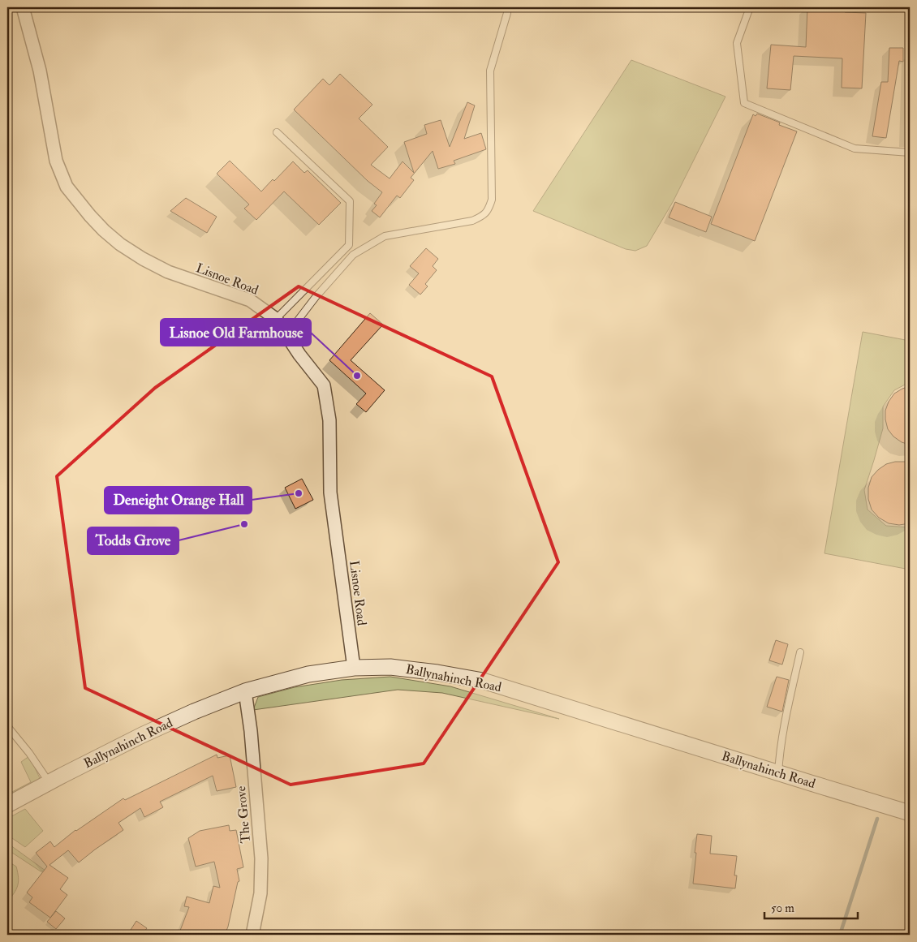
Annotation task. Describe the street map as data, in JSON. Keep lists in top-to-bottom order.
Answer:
{
  "streets": {
    "street": ["Lisnoe Road", "Ballynahinch Road", "The Grove"]
  },
  "crossings": [
    ["Lisnoe Road", "Ballynahinch Road"],
    ["Ballynahinch Road", "The Grove"]
  ],
  "places": ["Lisnoe Old Farmhouse", "Deneight Orange Hall", "Todds Grove"],
  "scale_bar": "50 m"
}
